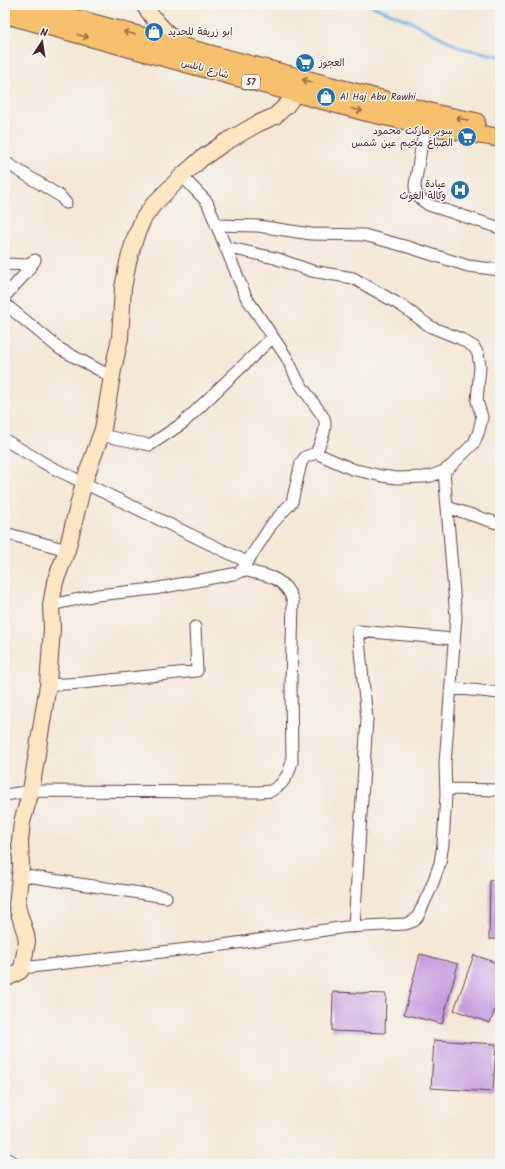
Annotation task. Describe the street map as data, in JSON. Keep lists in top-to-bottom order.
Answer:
{
  "streets": {
    "main road": ["شارع نابلس", "57"]
  },
  "places": {
    "shop": ["ابو زريفة للحديد", "Al Haj Abu Rawhi"],
    "supermarket": ["العجوز", "سوبر ماركت محمود الصباغ مخيم عين شمس"],
    "hospital": ["عيادة وكالة الغوث"]
  },
  "north": "top"
}
